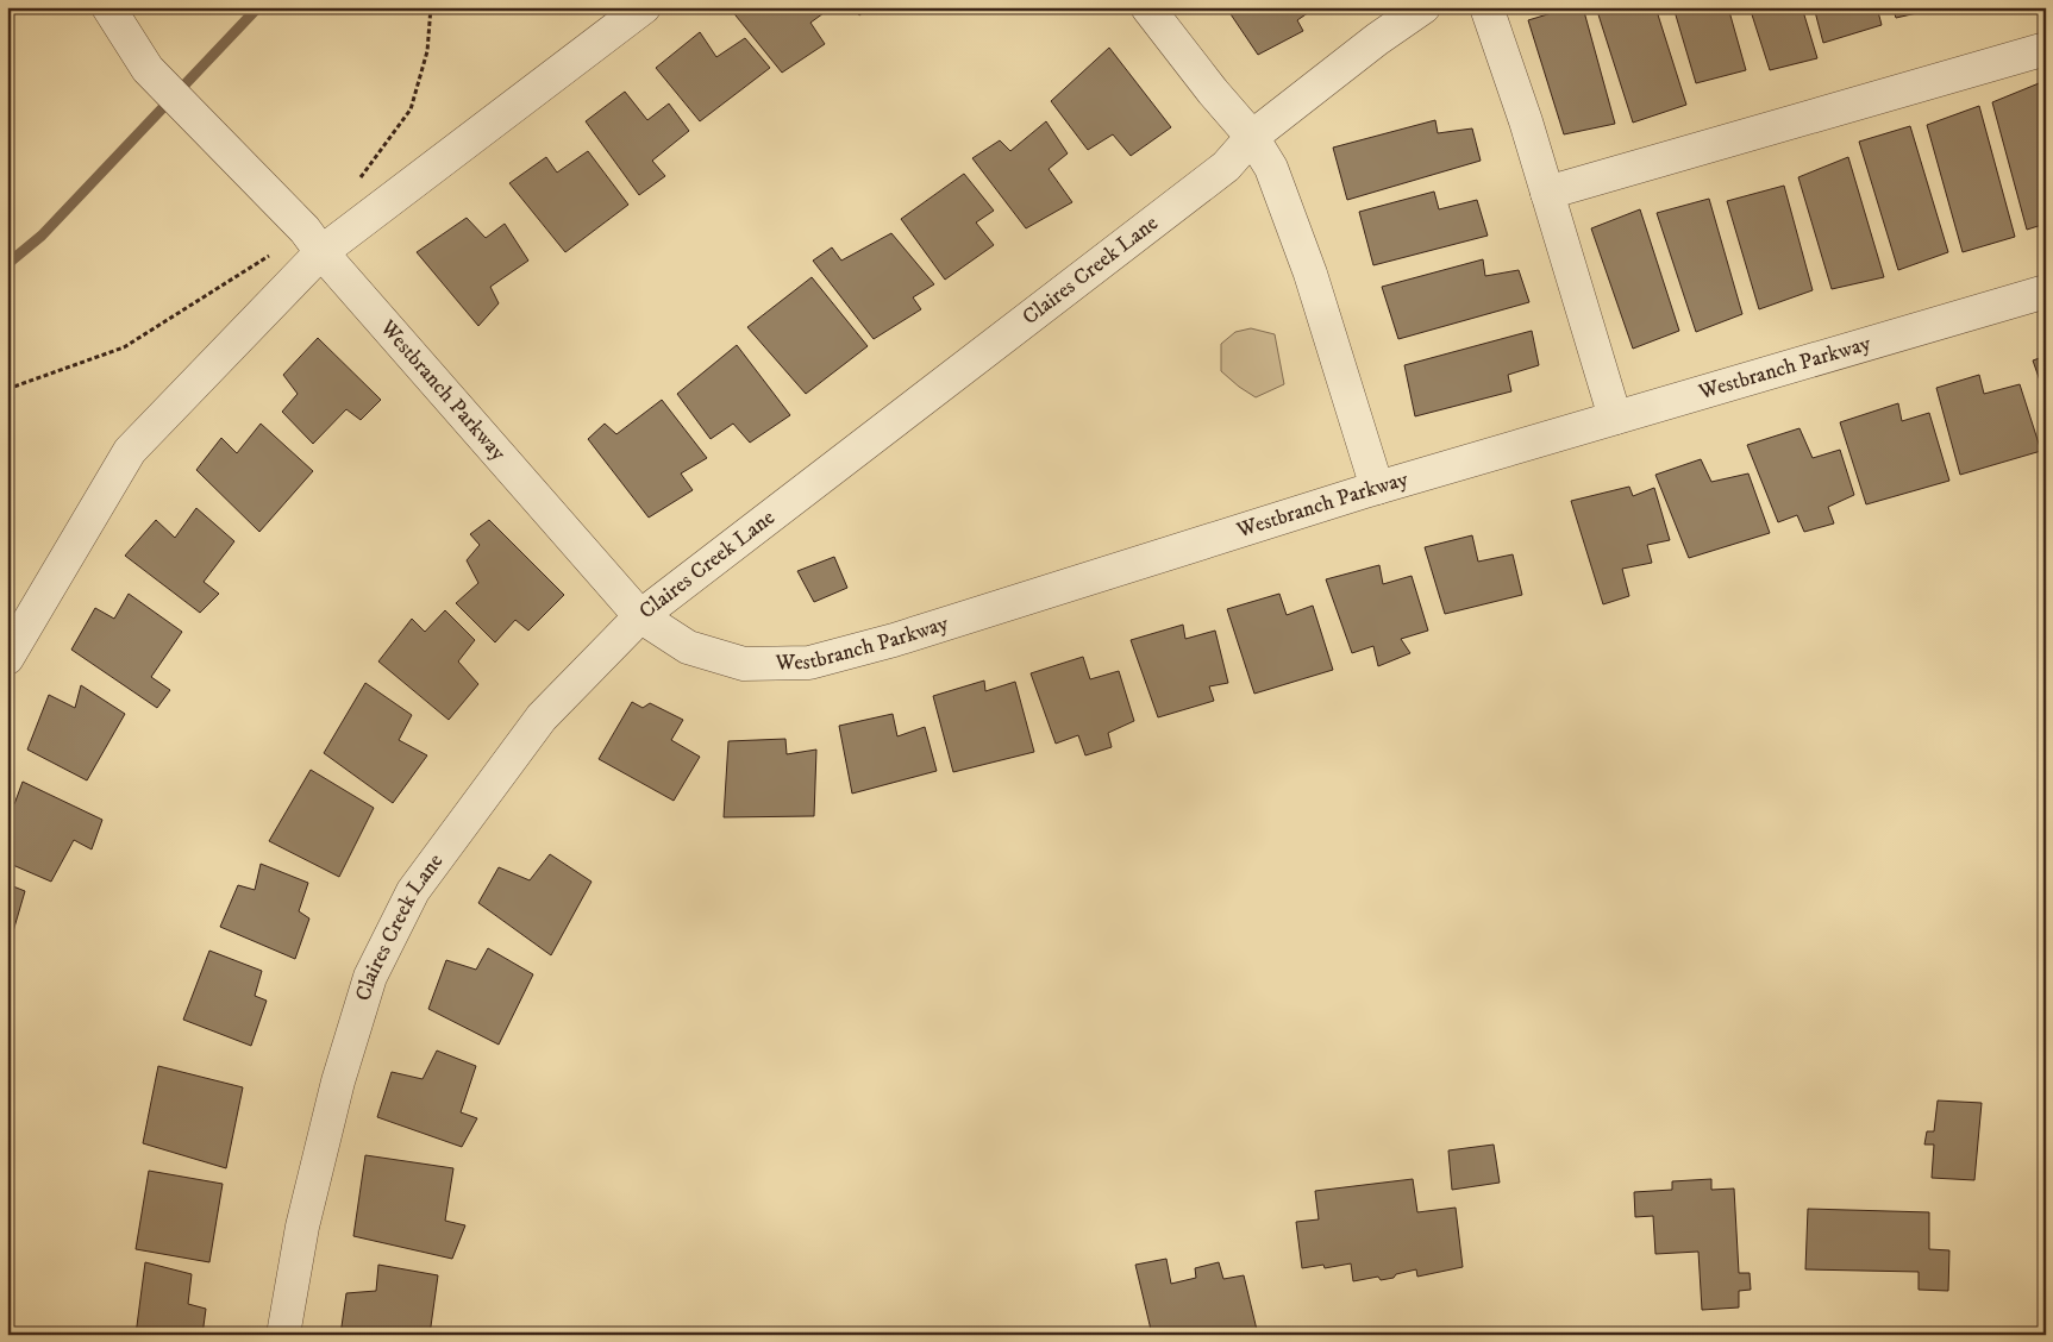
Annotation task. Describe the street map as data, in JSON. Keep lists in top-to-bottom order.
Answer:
{
  "streets": {
    "street": ["Claires Creek Lane", "Westbranch Parkway"]
  },
  "crossings": [
    ["Claires Creek Lane", "Westbranch Parkway"]
  ]
}
